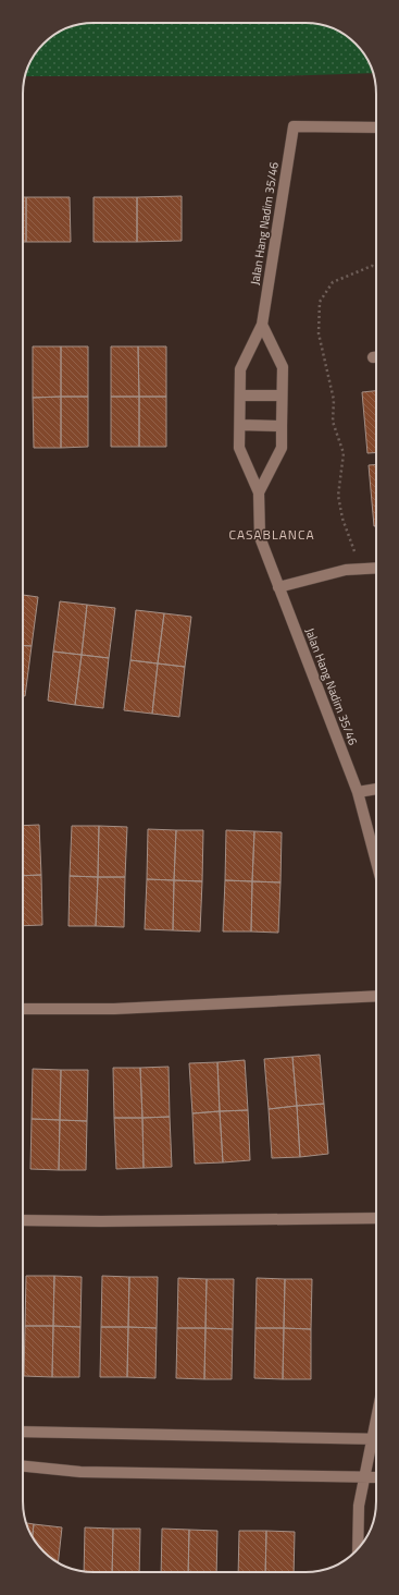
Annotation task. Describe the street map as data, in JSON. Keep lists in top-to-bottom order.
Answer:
{
  "streets": {
    "street": ["Jalan Hang Nadim 35/46"]
  },
  "districts": ["CASABLANCA"]
}
